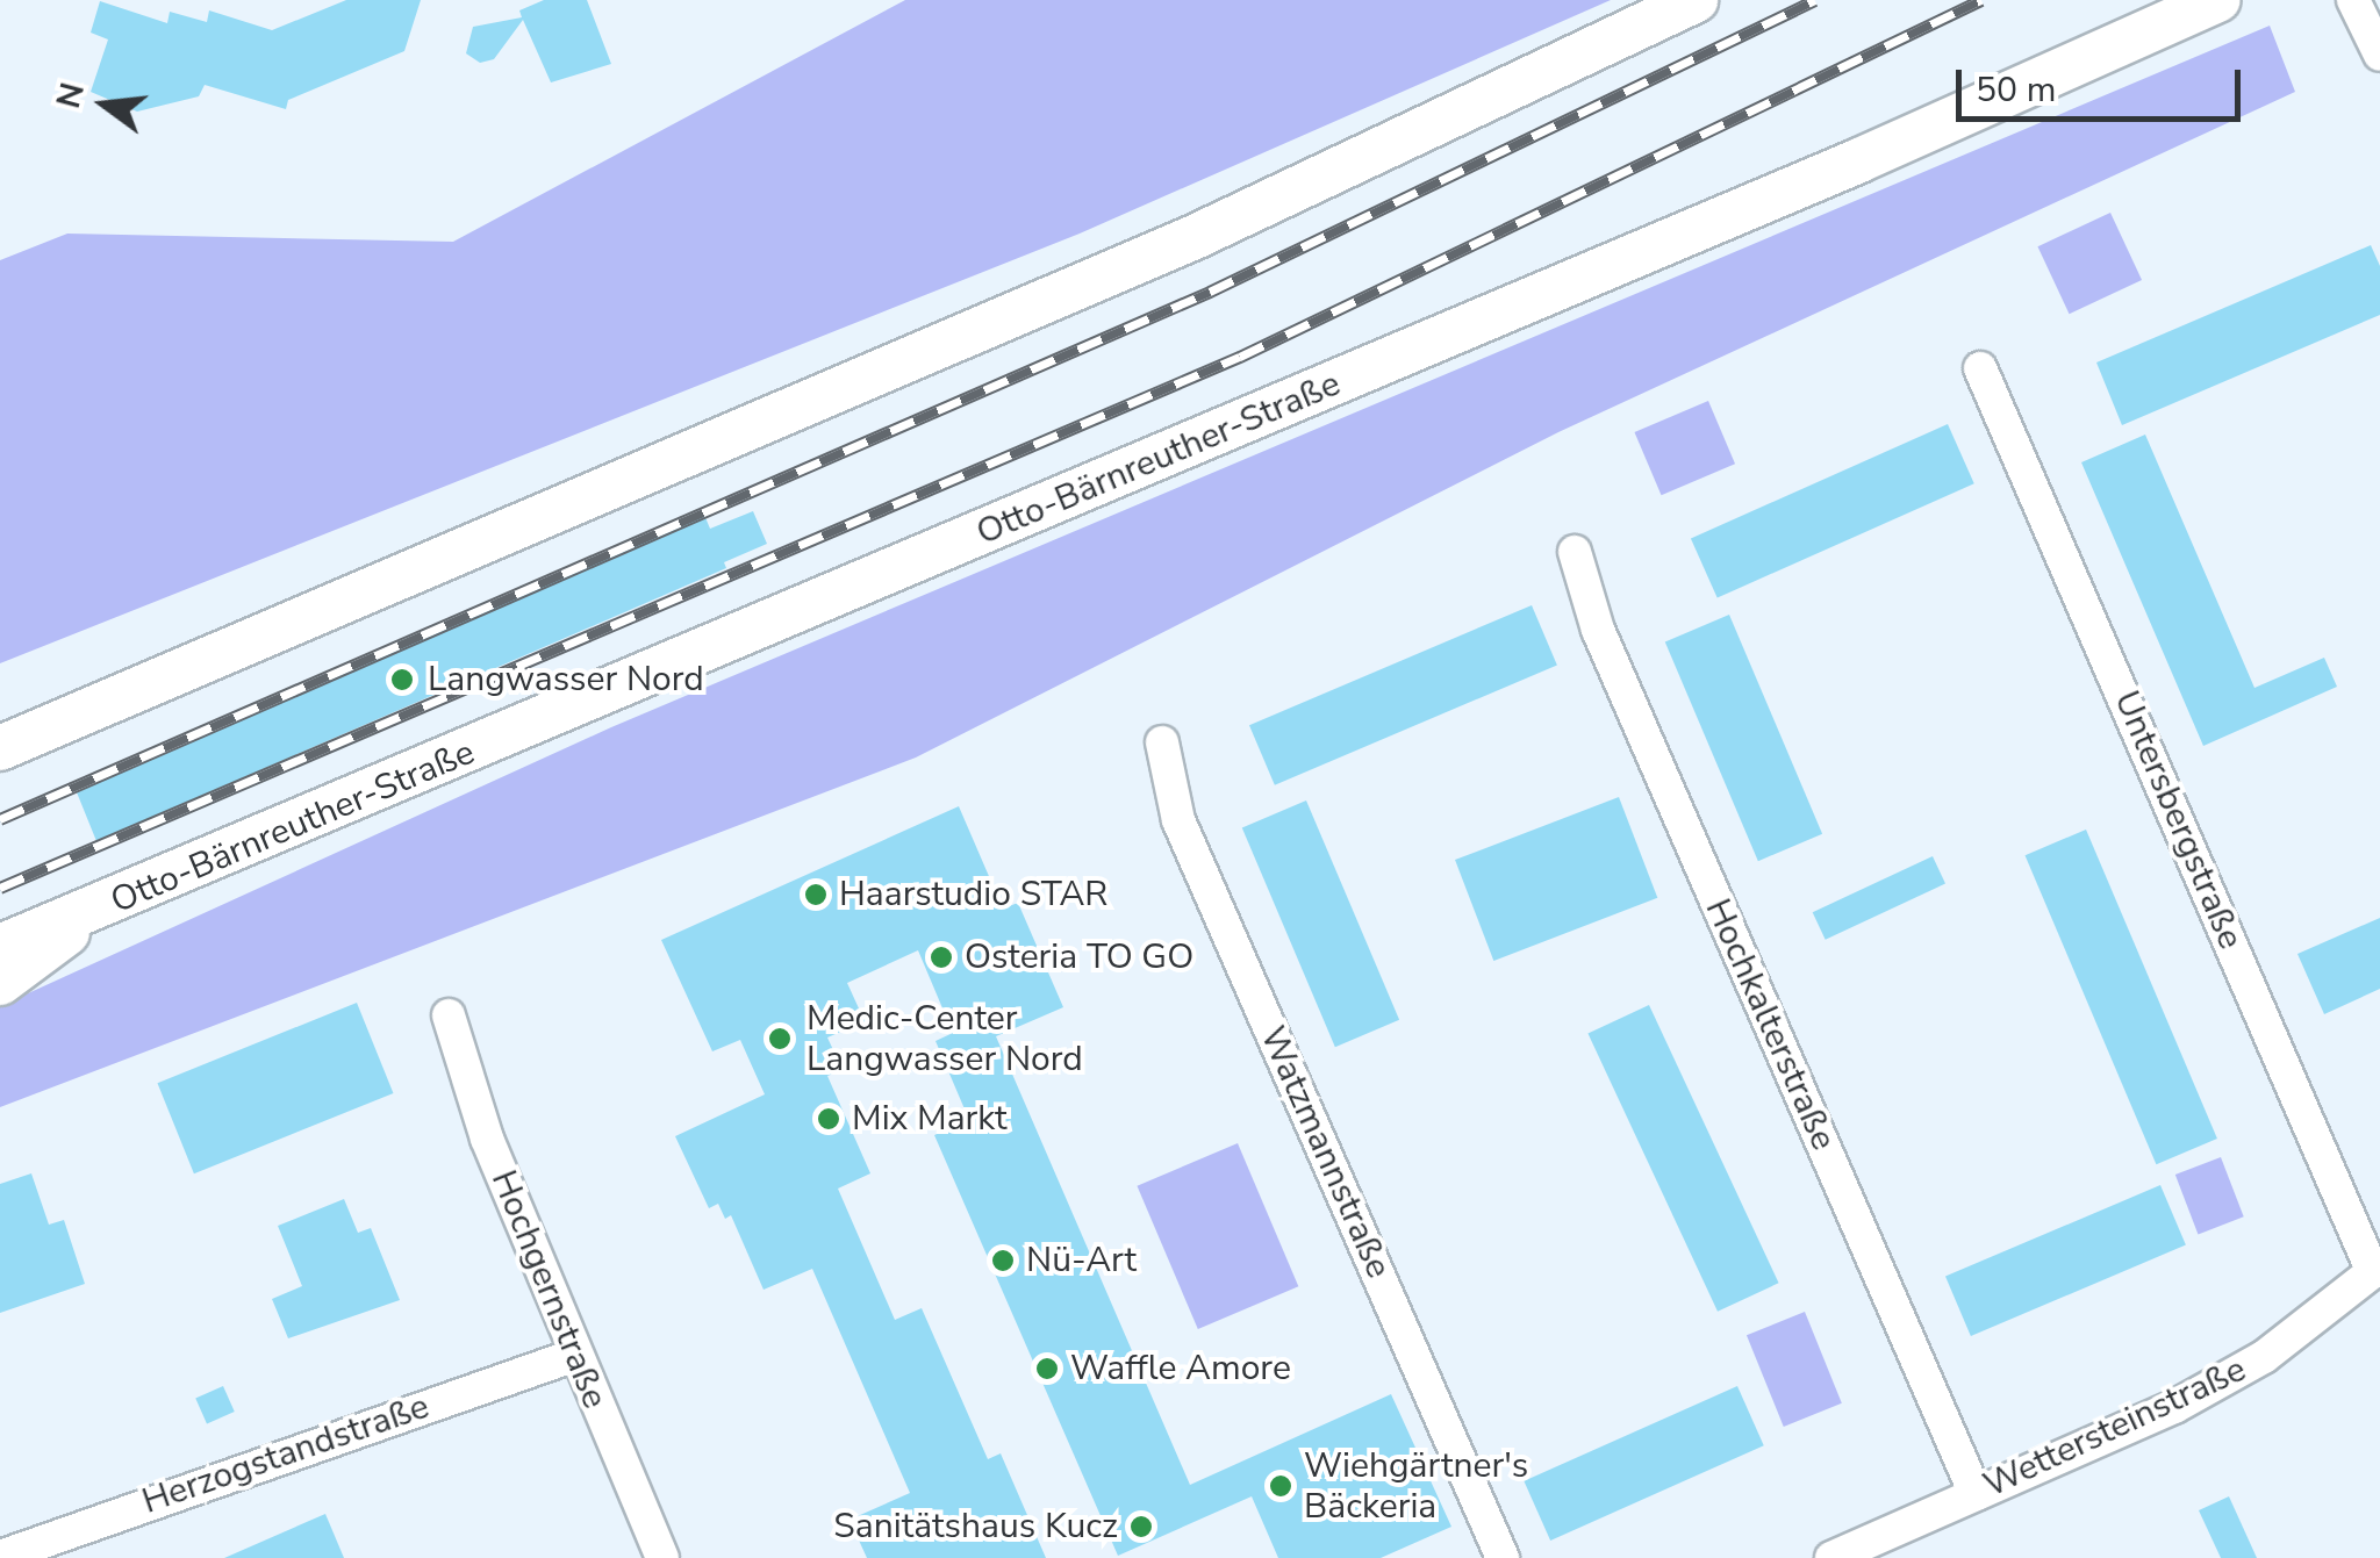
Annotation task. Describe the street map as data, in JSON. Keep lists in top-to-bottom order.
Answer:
{
  "streets": {
    "main road": ["Otto-Bärnreuther-Straße"],
    "street": [
      "Untersbergstraße",
      "Hochkalterstraße",
      "Watzmannstraße",
      "Hochgernstraße",
      "Wettersteinstraße",
      "Herzogstandstraße"
    ]
  },
  "crossings": [
    ["Untersbergstraße", "Wettersteinstraße"],
    ["Hochkalterstraße", "Wettersteinstraße"],
    ["Hochgernstraße", "Herzogstandstraße"]
  ],
  "places": [
    "Langwasser Nord",
    "Haarstudio STAR",
    "Osteria TO GO",
    "Medic-Center Langwasser Nord",
    "Mix Markt",
    "Nü-Art",
    "Waffle Amore",
    "Wiehgärtner's Bäckeria",
    "Sanitätshaus Kucz"
  ],
  "scale_bar": "50 m",
  "north": "left"
}
